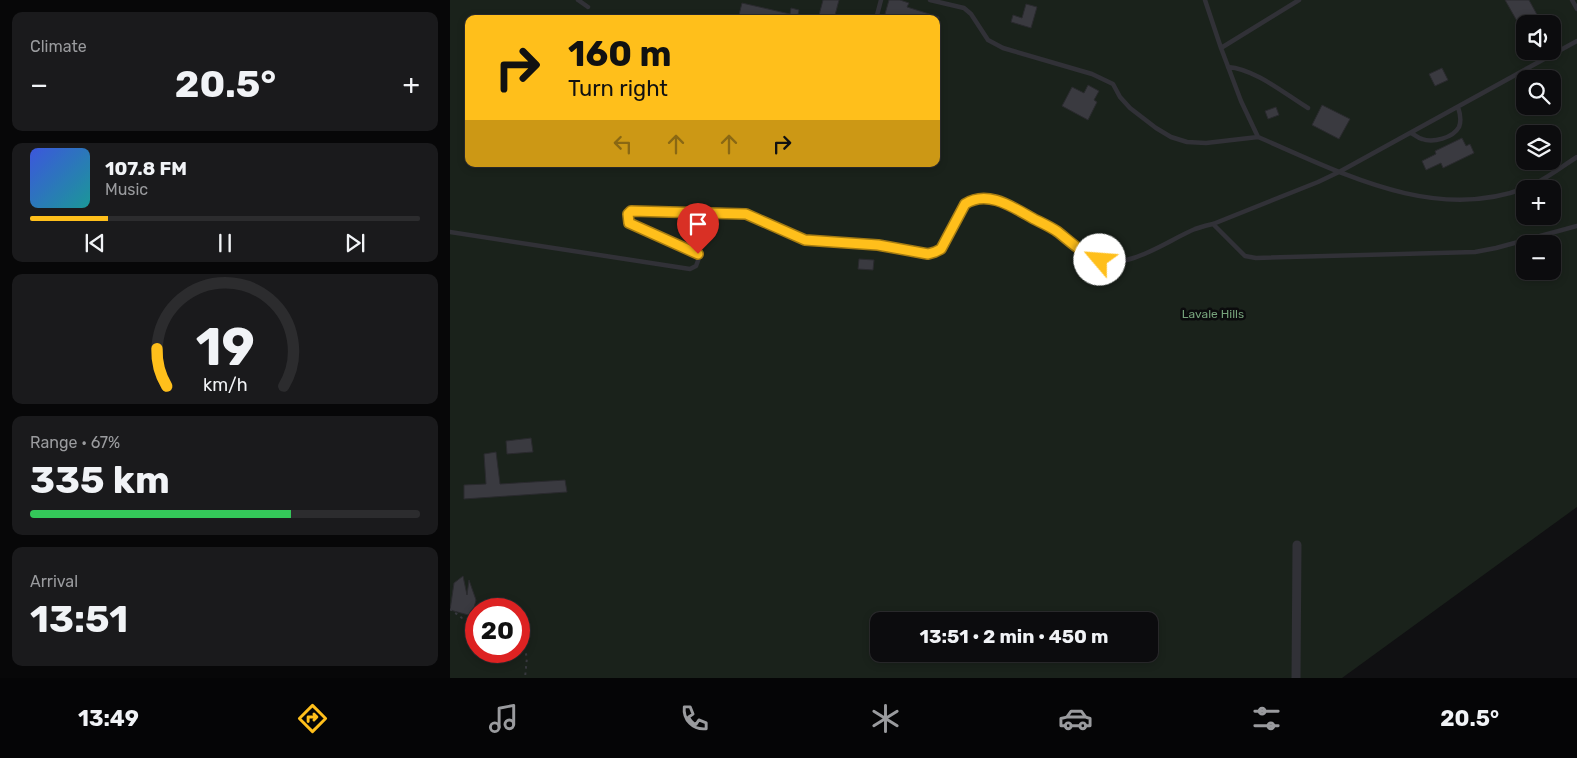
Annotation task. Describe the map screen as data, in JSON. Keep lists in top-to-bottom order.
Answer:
{
  "parks": ["Lavale Hills"],
  "page": {
    "tile": [
      "Climate",
      ["Range · 67%", "335 km"],
      ["Arrival", "13:51"]
    ],
    "map_buttons": ["+", "−"],
    "turn": ["160 m", "Turn right"],
    "heat": ["−", "20.5°", "+"],
    "song": ["107.8 FM", "Music"],
    "limit": "20",
    "trip": "13:51 · 2 min · 450 m",
    "tabs": ["13:49", "20.5°"],
    "gauge": ["19", "km/h"]
  }
}
